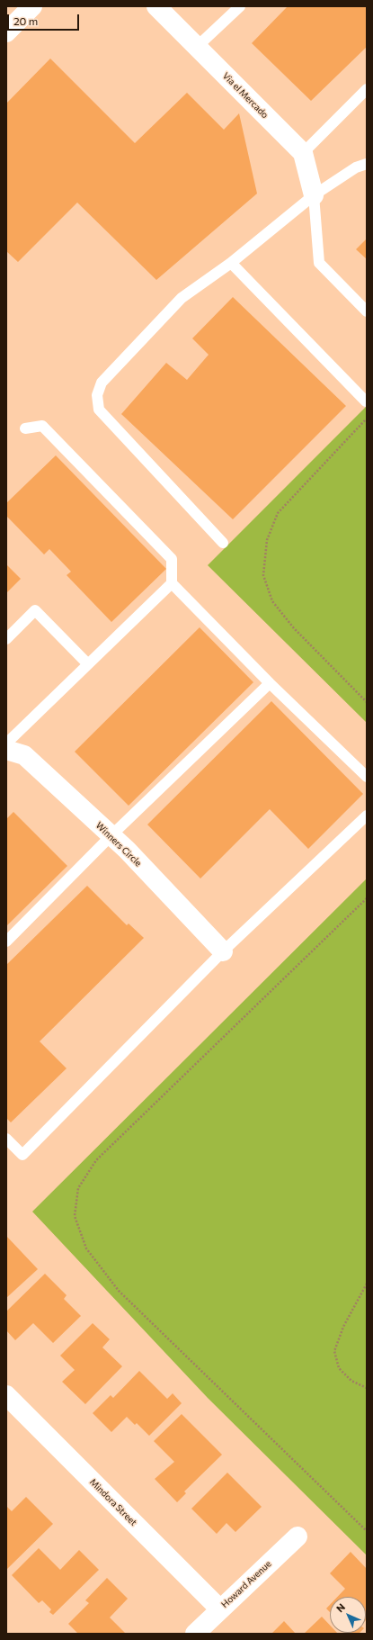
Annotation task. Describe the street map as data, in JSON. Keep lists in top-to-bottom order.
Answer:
{
  "streets": {
    "street": [
      "Via el Mercado",
      "Winners Circle",
      "Mindora Street",
      "Howard Avenue"
    ]
  },
  "crossings": [
    ["Mindora Street", "Howard Avenue"]
  ],
  "scale_bar": "20 m",
  "north": "top left"
}
